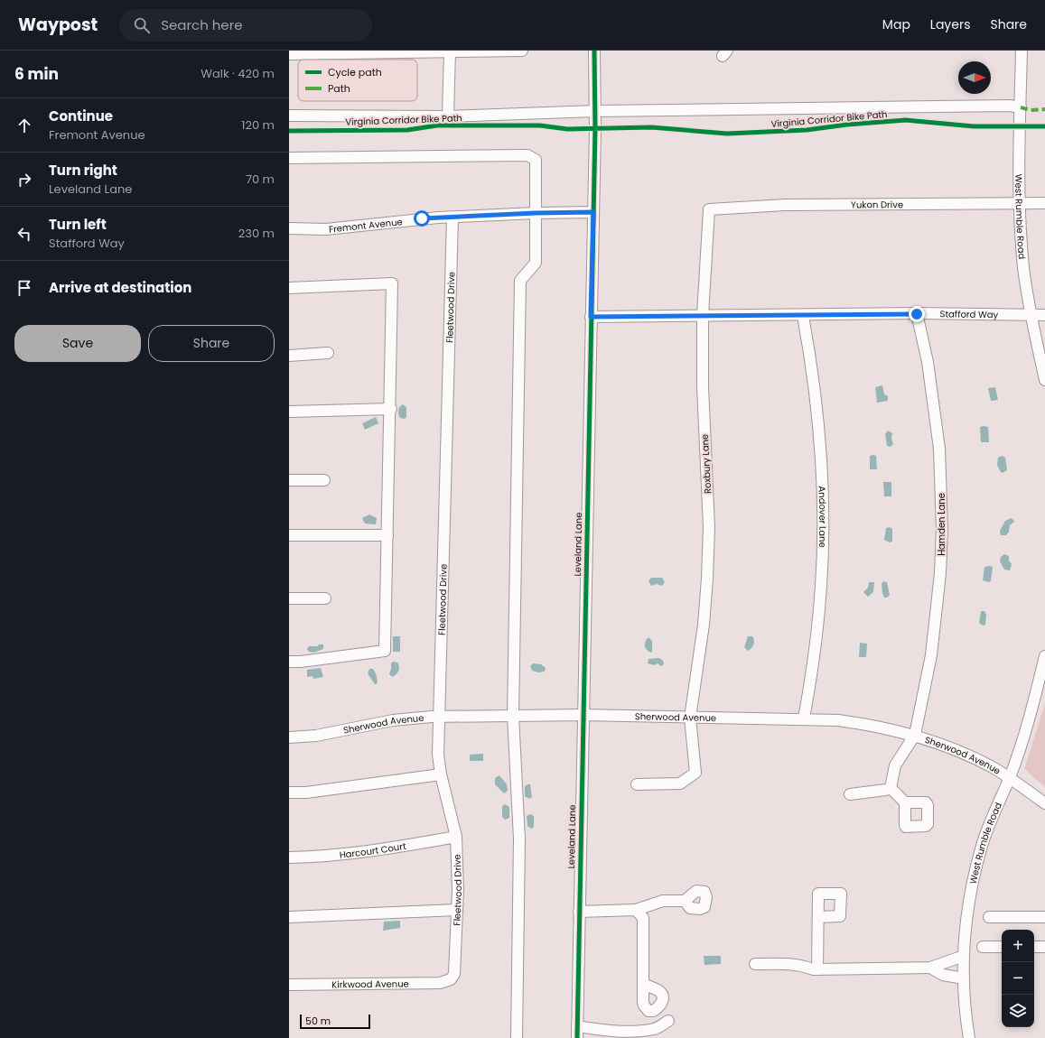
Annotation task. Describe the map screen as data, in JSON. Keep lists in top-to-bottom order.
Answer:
{
  "streets": {
    "street": [
      "Yukon Drive",
      "West Rumble Road",
      "Fremont Avenue",
      "Fleetwood Drive",
      "Stafford Way",
      "Roxbury Lane",
      "Andover Lane",
      "Hamden Lane",
      "Leveland Lane",
      "Sherwood Avenue",
      "Harcourt Court",
      "Kirkwood Avenue"
    ],
    "cycle path": ["Virginia Corridor Bike Path"]
  },
  "crossings": [
    ["Yukon Drive", "West Rumble Road"],
    ["Yukon Drive", "Roxbury Lane"],
    ["West Rumble Road", "Stafford Way"],
    ["West Rumble Road", "Sherwood Avenue"],
    ["Fremont Avenue", "Fleetwood Drive"],
    ["Fremont Avenue", "Leveland Lane"],
    ["Fleetwood Drive", "Sherwood Avenue"],
    ["Fleetwood Drive", "Harcourt Court"],
    ["Fleetwood Drive", "Kirkwood Avenue"],
    ["Stafford Way", "Roxbury Lane"],
    ["Stafford Way", "Andover Lane"],
    ["Stafford Way", "Hamden Lane"],
    ["Stafford Way", "Leveland Lane"],
    ["Roxbury Lane", "Sherwood Avenue"],
    ["Andover Lane", "Sherwood Avenue"],
    ["Hamden Lane", "Sherwood Avenue"],
    ["Leveland Lane", "Sherwood Avenue"]
  ],
  "legend": ["Cycle path", "Path"],
  "scale_bar": "50 m",
  "north": "right",
  "page": {
    "header": "Waypost",
    "search": "Search here",
    "nav": ["Map", "Layers", "Share"],
    "heading": ["6 min", "Walk · 420 m"],
    "list": [
      ["Continue", "Fremont Avenue", "120 m"],
      ["Turn right", "Leveland Lane", "70 m"],
      ["Turn left", "Stafford Way", "230 m"],
      "Arrive at destination"
    ],
    "buttons": ["Save", "Share"],
    "map_buttons": ["+", "−"],
    "scale": "50 m"
  }
}
